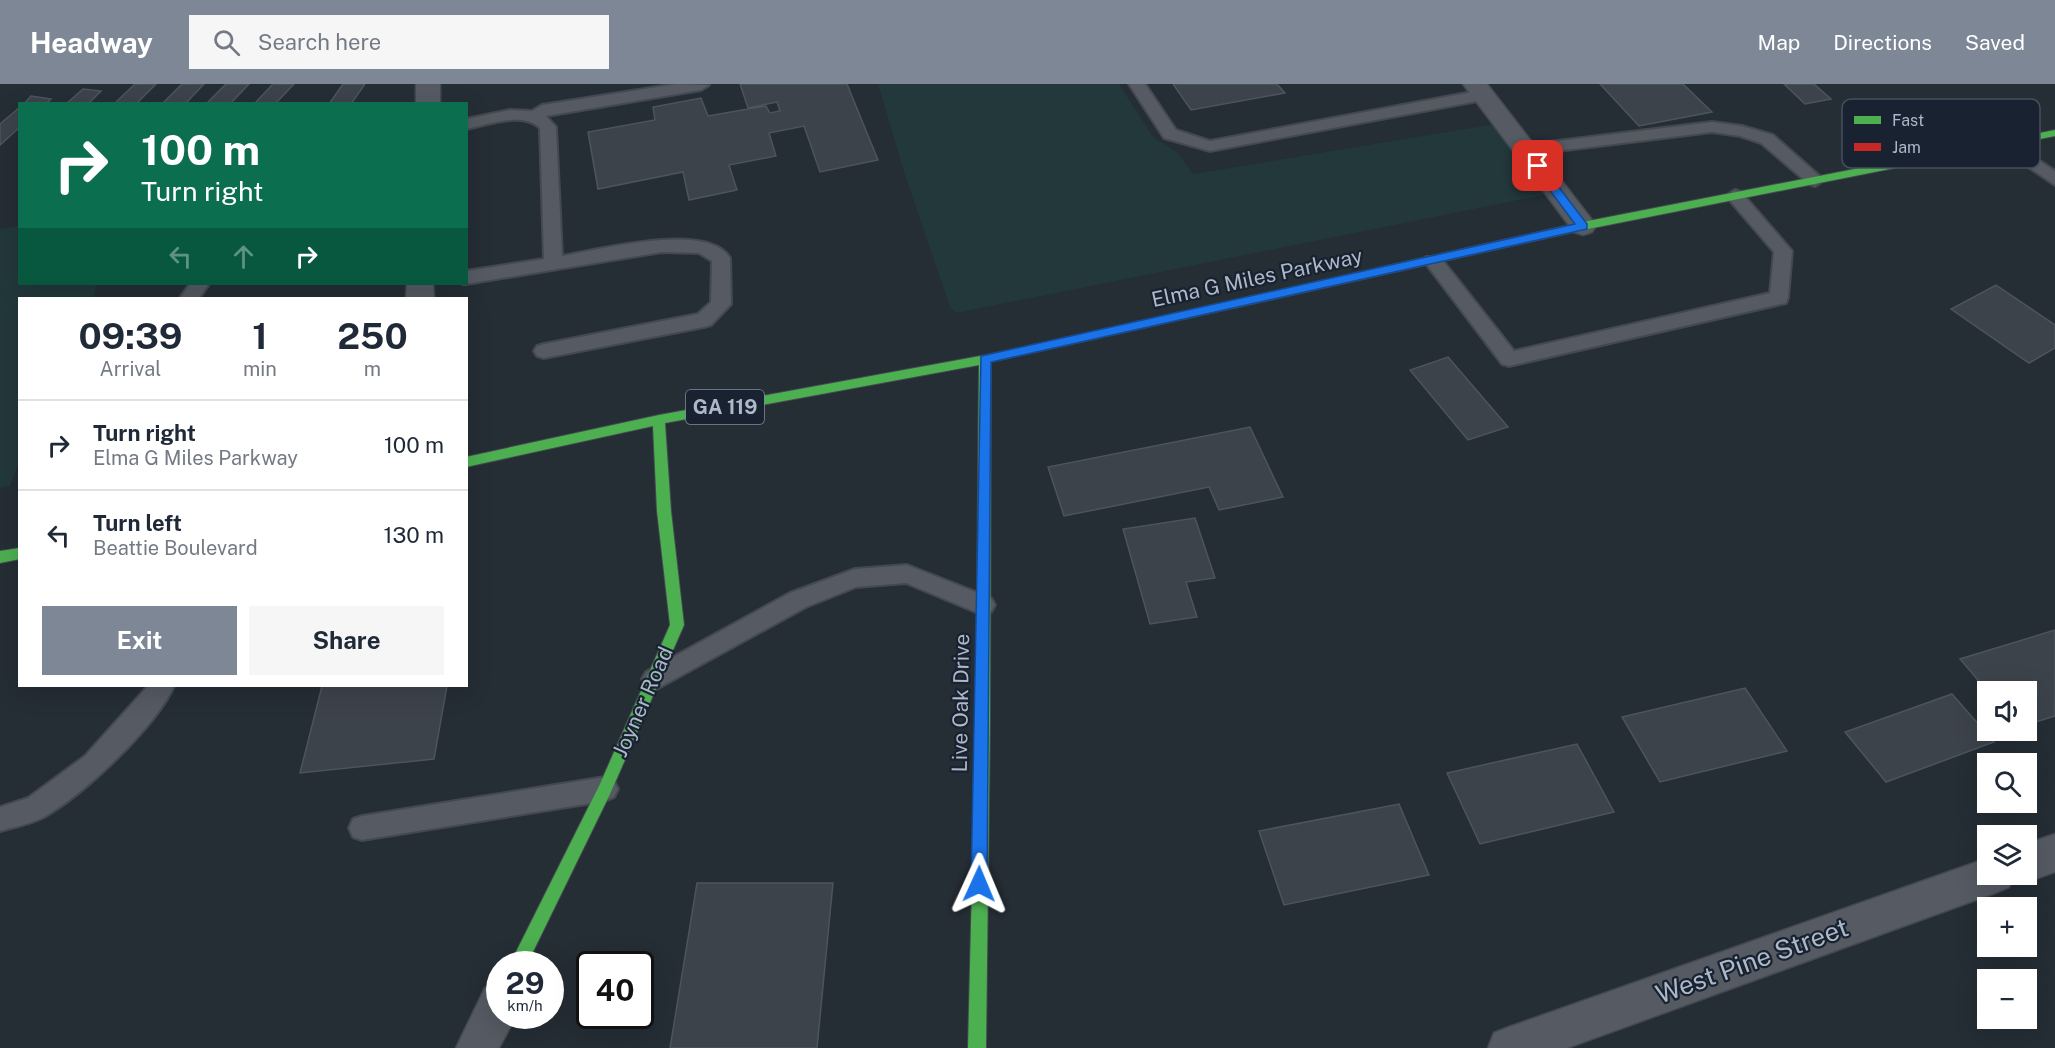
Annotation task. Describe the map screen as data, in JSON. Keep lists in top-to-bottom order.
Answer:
{
  "streets": {
    "main road": [
      "Elma G Miles Parkway",
      "GA 119",
      "Joyner Road",
      "Live Oak Drive"
    ],
    "street": ["West Pine Street"]
  },
  "crossings": [
    ["Elma G Miles Parkway", "Joyner Road"],
    ["Elma G Miles Parkway", "Live Oak Drive"]
  ],
  "legend": ["Fast", "Jam"],
  "page": {
    "header": "Headway",
    "search": "Search here",
    "nav": ["Map", "Directions", "Saved"],
    "turn": ["100 m", "Turn right"],
    "eta": [
      "09:39",
      "Arrival",
      "1",
      "min",
      "250",
      "m"
    ],
    "list": [
      {
        "name": "Turn right",
        "note": "Elma G Miles Parkway",
        "value": "100 m"
      },
      {
        "name": "Turn left",
        "note": "Beattie Boulevard",
        "value": "130 m"
      }
    ],
    "buttons": ["Exit", "Share"],
    "map_buttons": ["+", "−"],
    "speed": "29 km/h",
    "limit": "40"
  }
}
